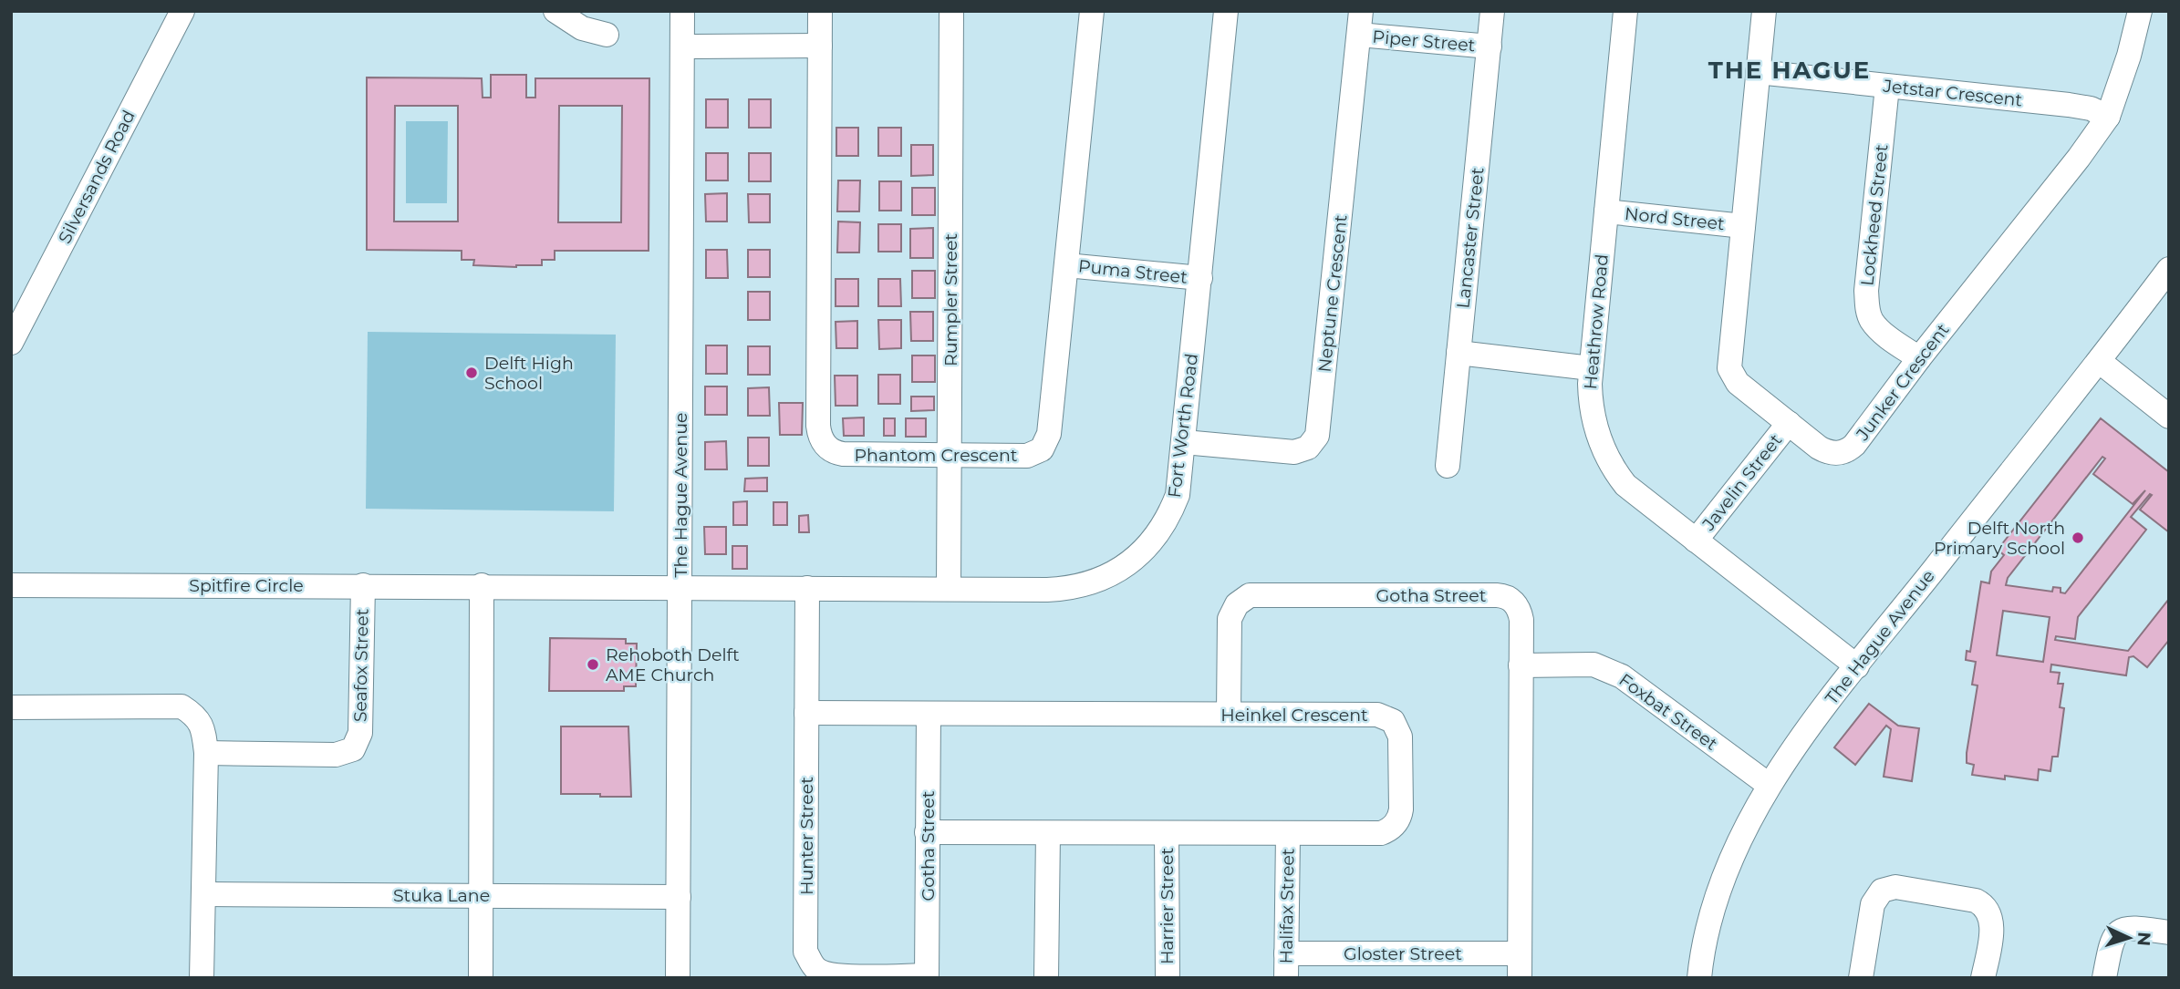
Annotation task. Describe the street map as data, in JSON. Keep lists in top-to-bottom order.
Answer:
{
  "streets": {
    "street": [
      "Piper Street",
      "Jetstar Crescent",
      "Silversands Road",
      "Lockheed Street",
      "Nord Street",
      "Lancaster Street",
      "Puma Street",
      "Neptune Crescent",
      "Rumpler Street",
      "Heathrow Road",
      "Junker Crescent",
      "Fort Worth Road",
      "Phantom Crescent",
      "Javelin Street",
      "The Hague Avenue",
      "Spitfire Circle",
      "Gotha Street",
      "Seafox Street",
      "Foxbat Street",
      "Heinkel Crescent",
      "Hunter Street",
      "Stuka Lane",
      "Harrier Street",
      "Halifax Street",
      "Gloster Street"
    ]
  },
  "crossings": [
    ["Piper Street", "Lancaster Street"],
    ["Piper Street", "Neptune Crescent"],
    ["Jetstar Crescent", "Lockheed Street"],
    ["Jetstar Crescent", "Junker Crescent"],
    ["Lockheed Street", "Junker Crescent"],
    ["Nord Street", "Heathrow Road"],
    ["Nord Street", "Junker Crescent"],
    ["Puma Street", "Fort Worth Road"],
    ["Puma Street", "Phantom Crescent"],
    ["Neptune Crescent", "Fort Worth Road"],
    ["Rumpler Street", "Fort Worth Road"],
    ["Rumpler Street", "Phantom Crescent"],
    ["Heathrow Road", "Javelin Street"],
    ["Heathrow Road", "The Hague Avenue"],
    ["Junker Crescent", "Javelin Street"],
    ["Fort Worth Road", "The Hague Avenue"],
    ["Fort Worth Road", "Spitfire Circle"],
    ["Fort Worth Road", "Hunter Street"],
    ["The Hague Avenue", "Spitfire Circle"],
    ["The Hague Avenue", "Foxbat Street"],
    ["The Hague Avenue", "Stuka Lane"],
    ["Spitfire Circle", "Seafox Street"],
    ["Gotha Street", "Foxbat Street"],
    ["Gotha Street", "Heinkel Crescent"],
    ["Gotha Street", "Hunter Street"],
    ["Gotha Street", "Gloster Street"],
    ["Heinkel Crescent", "Hunter Street"],
    ["Heinkel Crescent", "Harrier Street"],
    ["Heinkel Crescent", "Halifax Street"],
    ["Halifax Street", "Gloster Street"]
  ],
  "districts": ["THE HAGUE"],
  "places": ["Delft High School", "Delft North Primary School", "Rehoboth Delft AME Church"],
  "north": "right"
}
